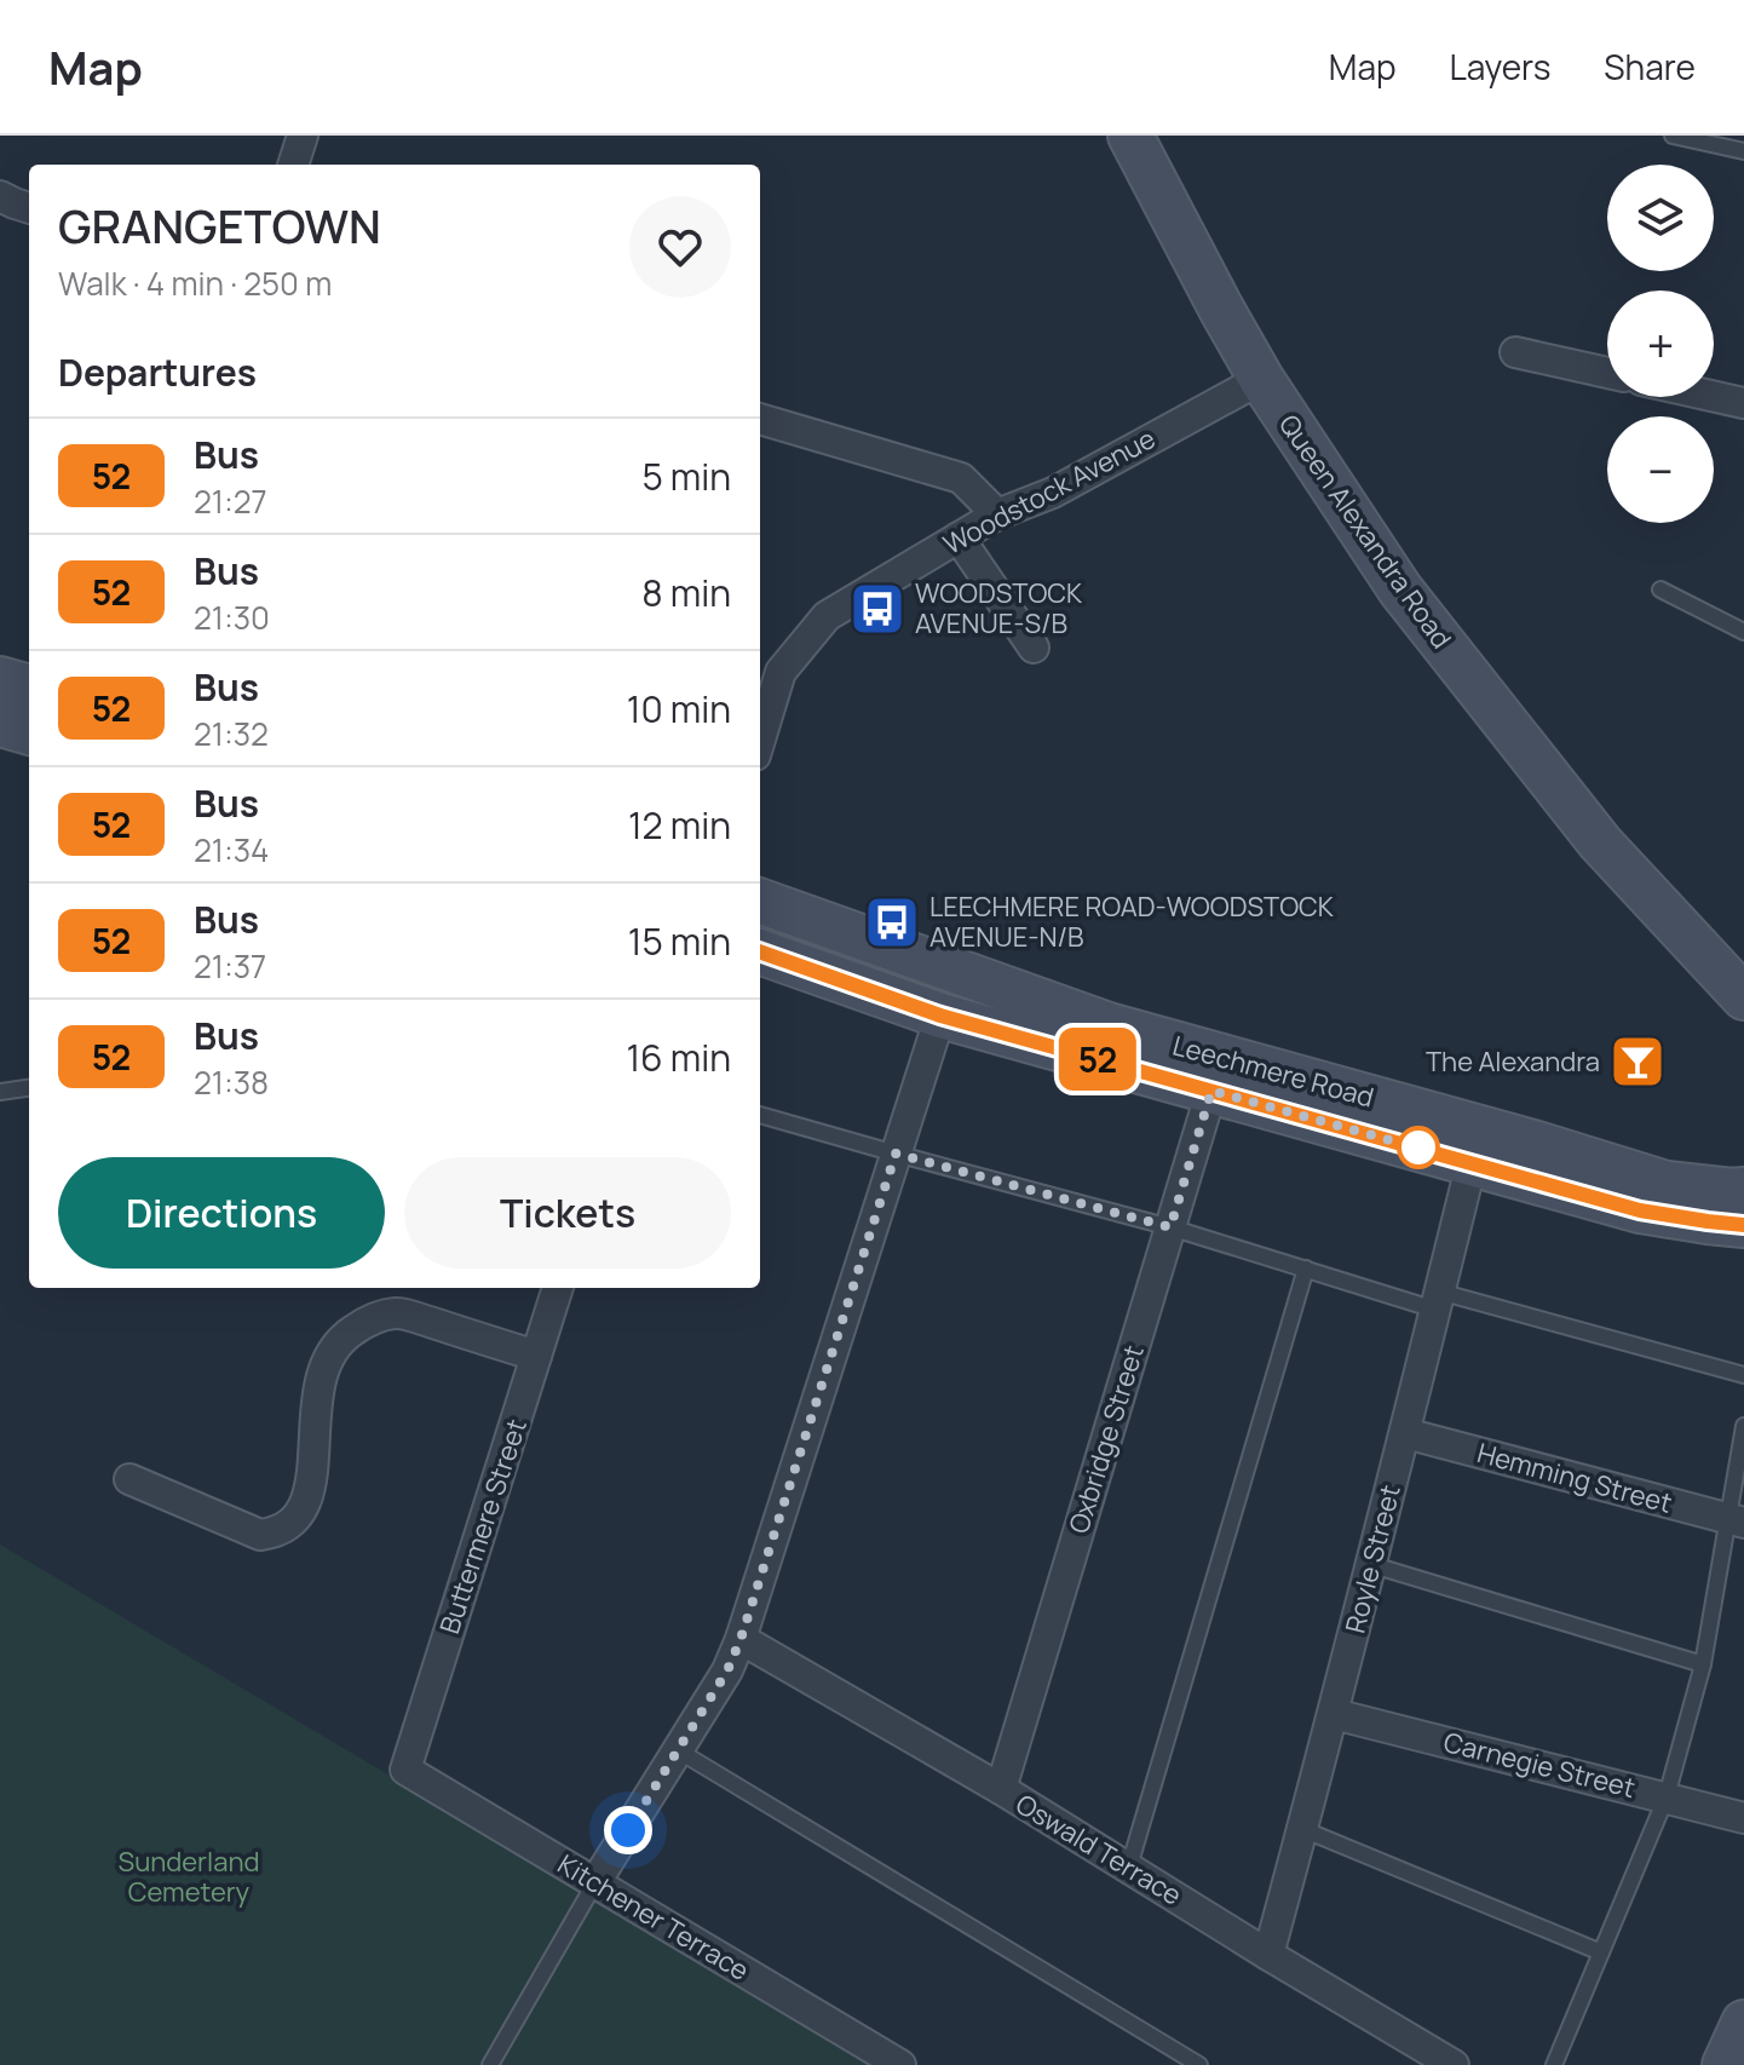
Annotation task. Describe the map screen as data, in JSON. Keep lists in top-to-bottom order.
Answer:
{
  "streets": {
    "street": [
      "Woodstock Avenue",
      "Queen Alexandra Road",
      "Leechmere Road",
      "Oxbridge Street",
      "Hemming Street",
      "Buttermere Street",
      "Royle Street",
      "Carnegie Street",
      "Oswald Terrace",
      "Kitchener Terrace"
    ]
  },
  "crossings": [
    ["Woodstock Avenue", "Queen Alexandra Road"],
    ["Leechmere Road", "Oxbridge Street"],
    ["Leechmere Road", "Royle Street"],
    ["Oxbridge Street", "Oswald Terrace"],
    ["Hemming Street", "Royle Street"],
    ["Buttermere Street", "Kitchener Terrace"],
    ["Royle Street", "Carnegie Street"],
    ["Royle Street", "Oswald Terrace"]
  ],
  "parks": ["Sunderland Cemetery"],
  "places": {
    "bus stop": ["WOODSTOCK AVENUE-S/B", "LEECHMERE ROAD-WOODSTOCK AVENUE-N/B"],
    "bar": ["The Alexandra"]
  },
  "lines": ["bus line 52"],
  "page": {
    "header": "Map",
    "nav": ["Map", "Layers", "Share"],
    "on_map": "52",
    "map_buttons": ["+", "−"],
    "heading": [
      ["GRANGETOWN", "Walk · 4 min · 250 m"],
      "Departures"
    ],
    "list": [
      {
        "mark": "52",
        "name": "Bus",
        "note": "21:27",
        "value": "5 min"
      },
      {
        "mark": "52",
        "name": "Bus",
        "note": "21:30",
        "value": "8 min"
      },
      {
        "mark": "52",
        "name": "Bus",
        "note": "21:32",
        "value": "10 min"
      },
      {
        "mark": "52",
        "name": "Bus",
        "note": "21:34",
        "value": "12 min"
      },
      {
        "mark": "52",
        "name": "Bus",
        "note": "21:37",
        "value": "15 min"
      },
      {
        "mark": "52",
        "name": "Bus",
        "note": "21:38",
        "value": "16 min"
      }
    ],
    "buttons": ["Directions", "Tickets"]
  }
}
